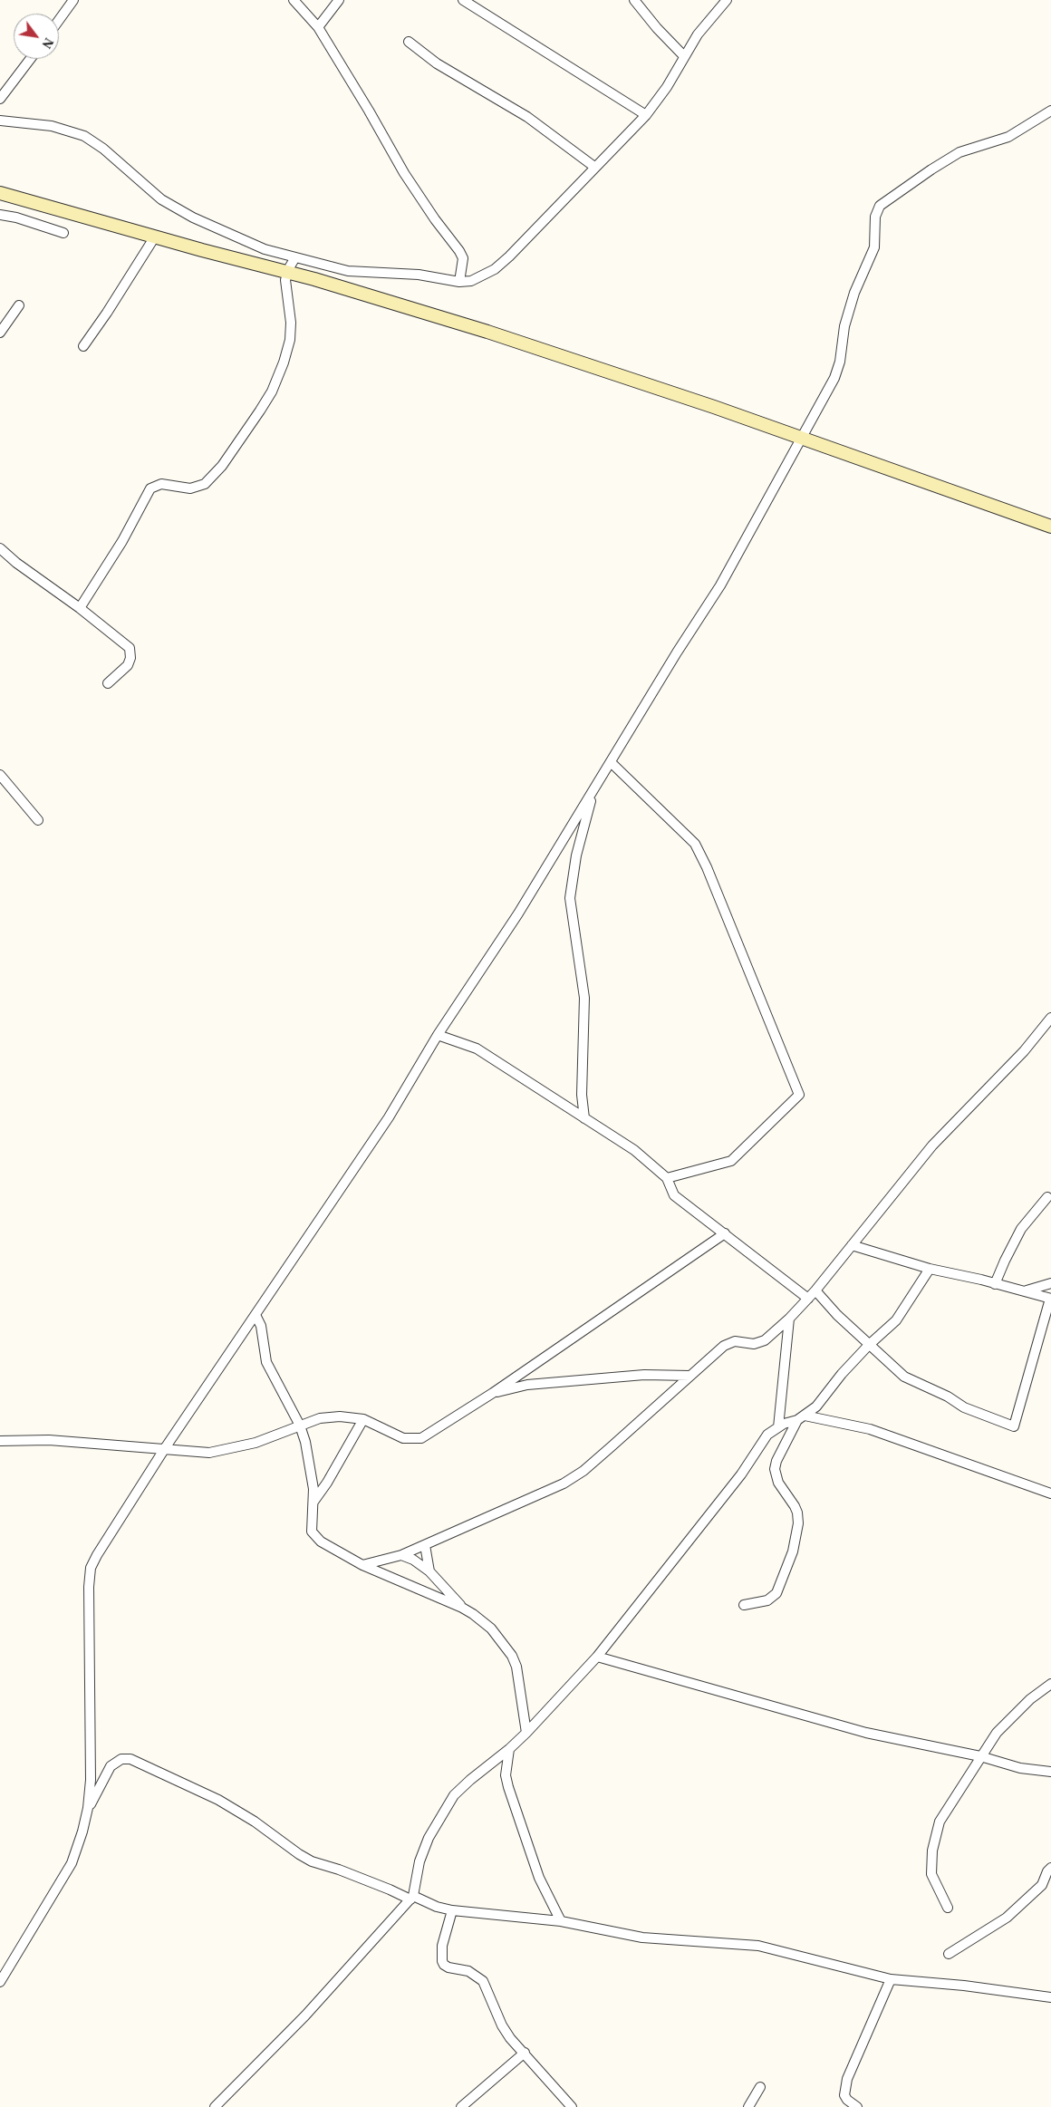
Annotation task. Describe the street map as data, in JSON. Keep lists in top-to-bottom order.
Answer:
{
  "north": "bottom right"
}
